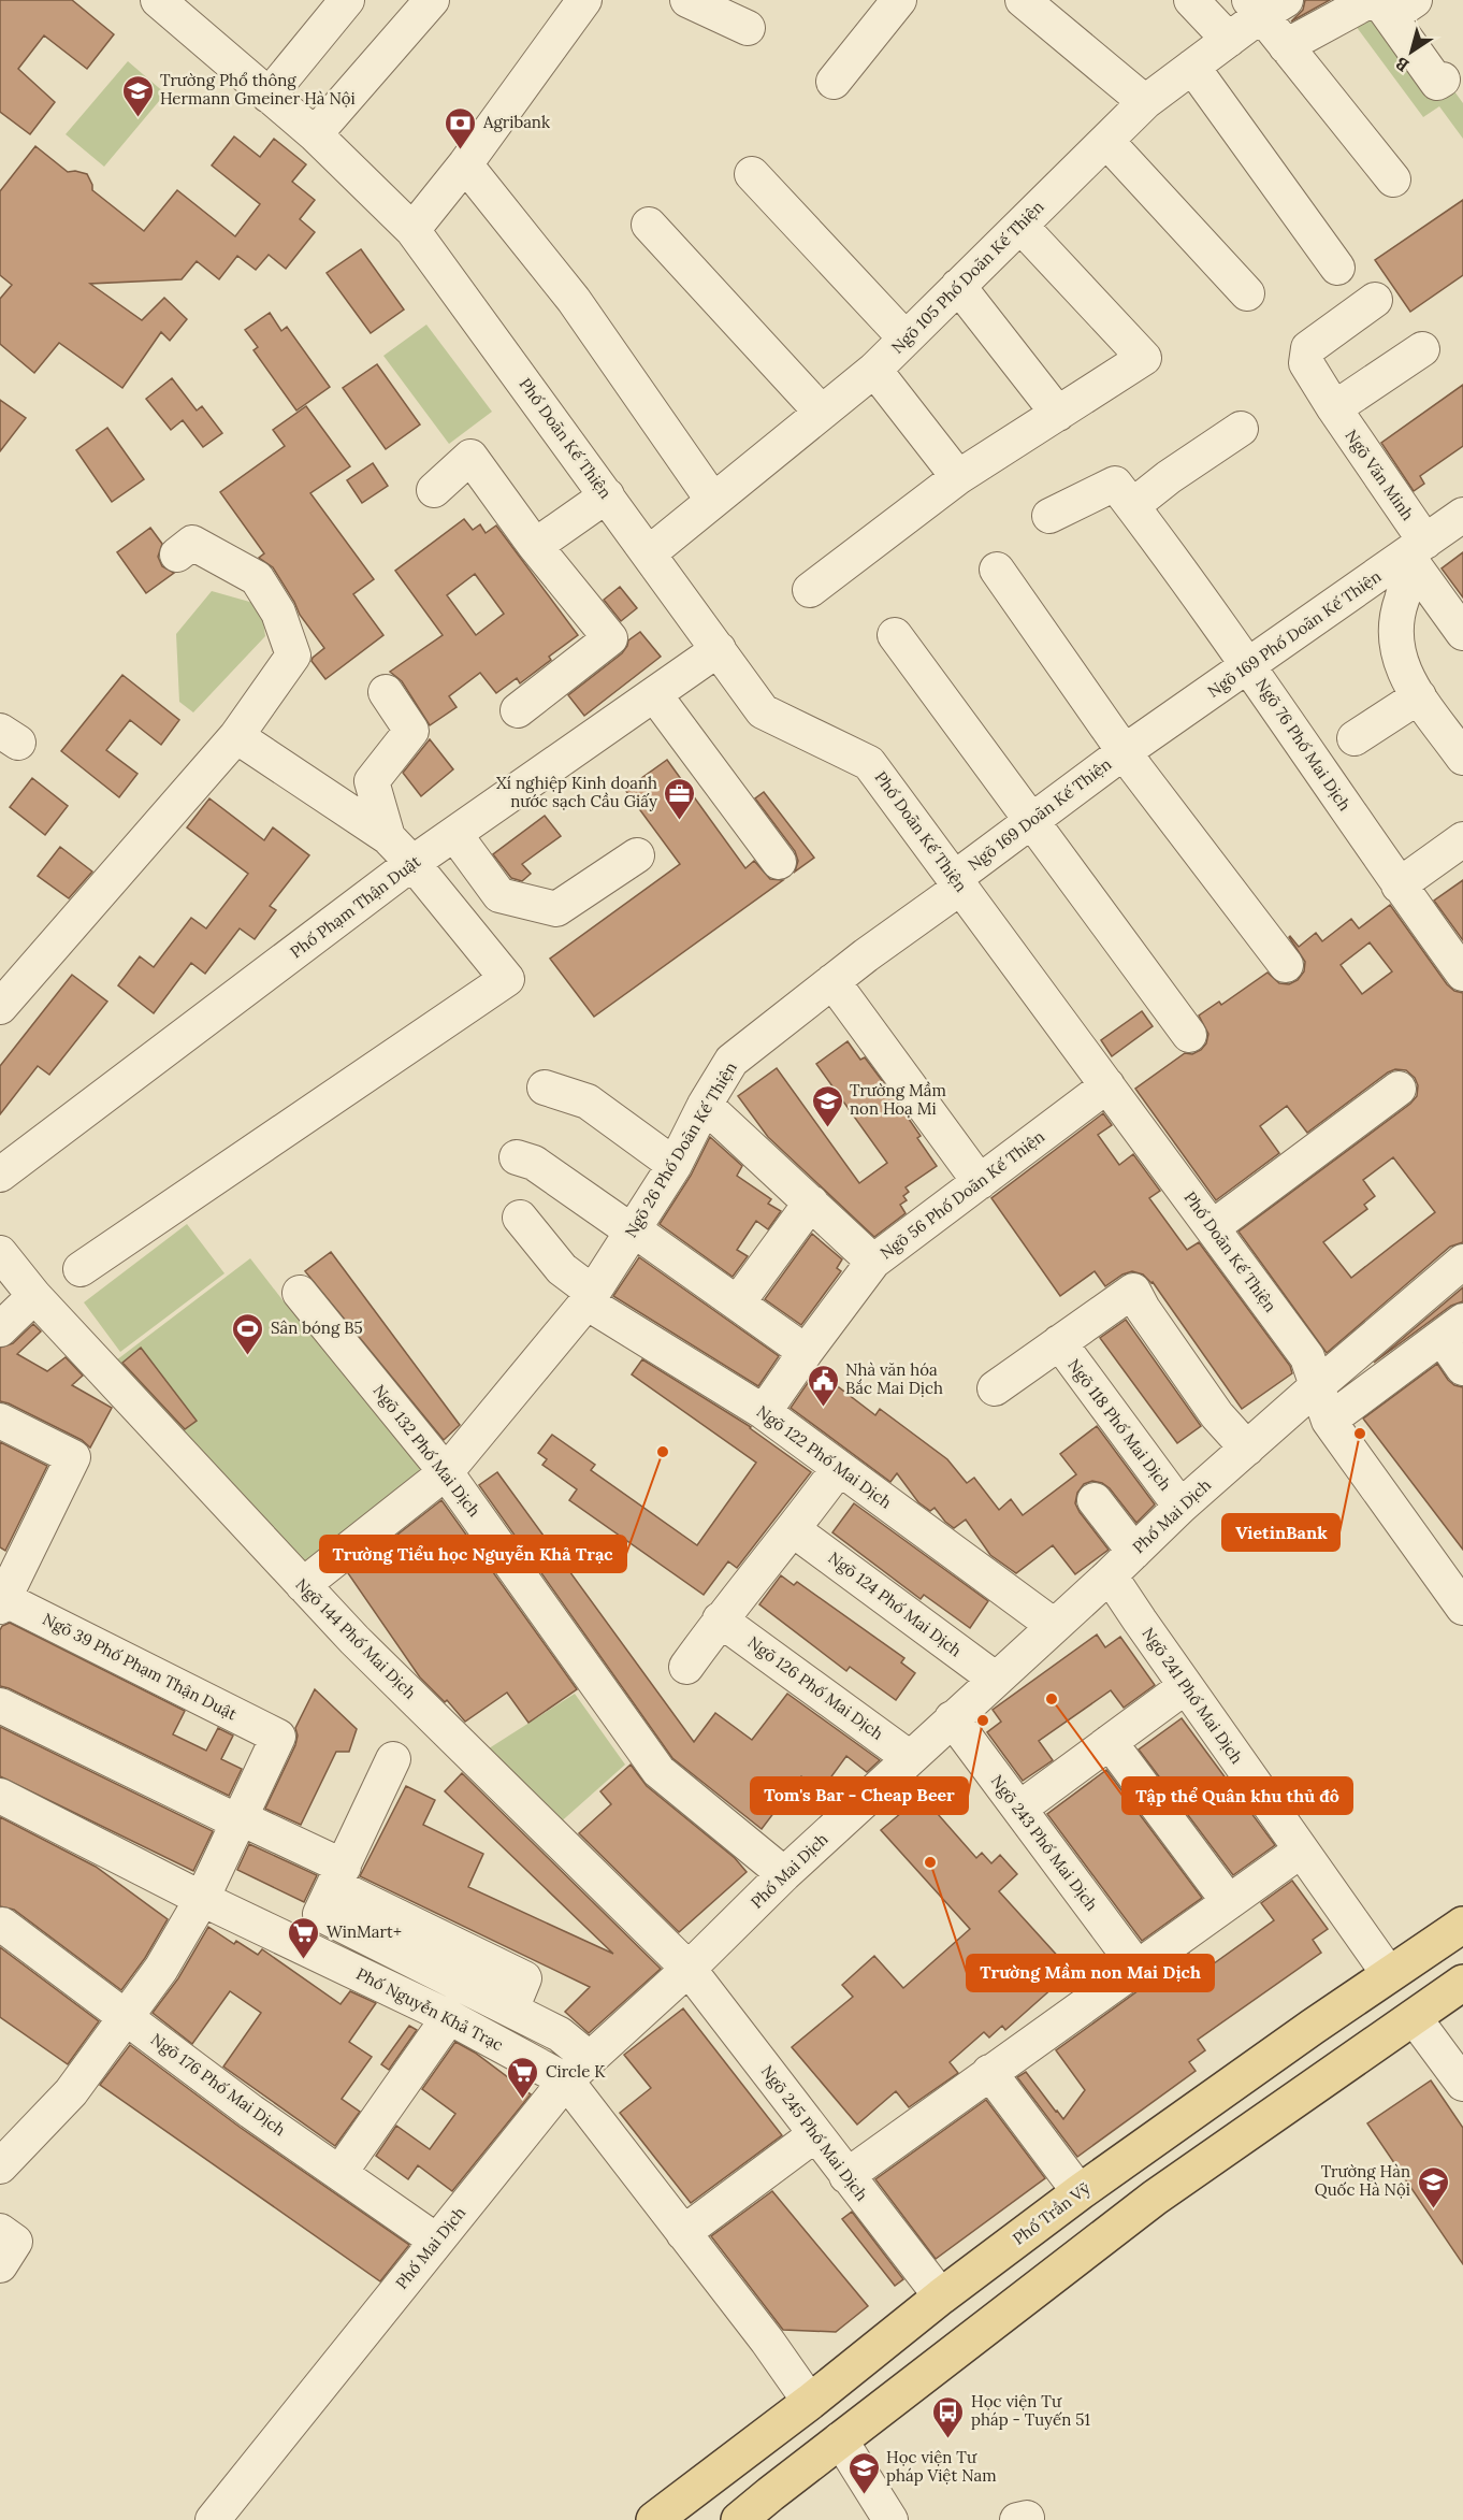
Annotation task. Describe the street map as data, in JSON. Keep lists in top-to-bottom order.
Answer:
{
  "streets": {
    "main road": ["Phố Trần Vỹ"],
    "street": [
      "Ngõ 105 Phố Doãn Kế Thiện",
      "Phố Doãn Kế Thiện",
      "Ngõ Văn Minh",
      "Ngõ 169 Phố Doãn Kế Thiện",
      "Ngõ 76 Phố Mai Dịch",
      "Ngõ 169 Doãn Kế Thiện",
      "Phố Phạm Thận Duật",
      "Ngõ 26 Phố Doãn Kế Thiện",
      "Ngõ 56 Phố Doãn Kế Thiện",
      "Ngõ 118 Phố Mai Dịch",
      "Ngõ 132 Phố Mai Dịch",
      "Ngõ 122 Phố Mai Dịch",
      "Phố Mai Dịch",
      "Ngõ 124 Phố Mai Dịch",
      "Ngõ 144 Phố Mai Dịch",
      "Ngõ 39 Phố Phạm Thận Duật",
      "Ngõ 126 Phố Mai Dịch",
      "Ngõ 241 Phố Mai Dịch",
      "Ngõ 243 Phố Mai Dịch",
      "Phố Nguyễn Khả Trạc",
      "Ngõ 176 Phố Mai Dịch",
      "Ngõ 245 Phố Mai Dịch"
    ]
  },
  "crossings": [
    ["Ngõ 105 Phố Doãn Kế Thiện", "Phố Doãn Kế Thiện"],
    ["Phố Doãn Kế Thiện", "Ngõ 169 Doãn Kế Thiện"],
    ["Phố Doãn Kế Thiện", "Phố Phạm Thận Duật"],
    ["Phố Doãn Kế Thiện", "Ngõ 26 Phố Doãn Kế Thiện"],
    ["Phố Doãn Kế Thiện", "Ngõ 56 Phố Doãn Kế Thiện"],
    ["Phố Doãn Kế Thiện", "Phố Mai Dịch"],
    ["Ngõ Văn Minh", "Ngõ 169 Phố Doãn Kế Thiện"],
    ["Ngõ 169 Phố Doãn Kế Thiện", "Ngõ 76 Phố Mai Dịch"],
    ["Ngõ 169 Phố Doãn Kế Thiện", "Ngõ 169 Doãn Kế Thiện"],
    ["Ngõ 169 Doãn Kế Thiện", "Ngõ 26 Phố Doãn Kế Thiện"],
    ["Ngõ 26 Phố Doãn Kế Thiện", "Ngõ 132 Phố Mai Dịch"],
    ["Ngõ 26 Phố Doãn Kế Thiện", "Ngõ 122 Phố Mai Dịch"],
    ["Ngõ 26 Phố Doãn Kế Thiện", "Ngõ 144 Phố Mai Dịch"],
    ["Ngõ 56 Phố Doãn Kế Thiện", "Ngõ 122 Phố Mai Dịch"],
    ["Ngõ 118 Phố Mai Dịch", "Phố Mai Dịch"],
    ["Ngõ 132 Phố Mai Dịch", "Phố Mai Dịch"],
    ["Ngõ 122 Phố Mai Dịch", "Phố Mai Dịch"],
    ["Phố Mai Dịch", "Ngõ 124 Phố Mai Dịch"],
    ["Phố Mai Dịch", "Ngõ 144 Phố Mai Dịch"],
    ["Phố Mai Dịch", "Ngõ 126 Phố Mai Dịch"],
    ["Phố Mai Dịch", "Ngõ 241 Phố Mai Dịch"],
    ["Phố Mai Dịch", "Ngõ 243 Phố Mai Dịch"],
    ["Phố Mai Dịch", "Phố Nguyễn Khả Trạc"],
    ["Phố Mai Dịch", "Ngõ 176 Phố Mai Dịch"],
    ["Phố Mai Dịch", "Ngõ 245 Phố Mai Dịch"],
    ["Ngõ 144 Phố Mai Dịch", "Ngõ 245 Phố Mai Dịch"],
    ["Ngõ 241 Phố Mai Dịch", "Phố Trần Vỹ"],
    ["Phố Nguyễn Khả Trạc", "Phố Trần Vỹ"],
    ["Ngõ 245 Phố Mai Dịch", "Phố Trần Vỹ"]
  ],
  "places": {
    "school or university": [
      "Trường Phổ thông Hermann Gmeiner Hà Nội",
      "Trường Mầm non Hoạ Mi",
      "Trường Hàn Quốc Hà Nội",
      "Học viện Tư pháp Việt Nam"
    ],
    "bank": ["Agribank"],
    "office": ["Xí nghiệp Kinh doanh nước sạch Cầu Giấy"],
    "sports": ["Sân bóng B5"],
    "public building": ["Nhà văn hóa Bắc Mai Dịch"],
    "other": [
      "VietinBank",
      "Trường Tiểu học Nguyễn Khả Trạc",
      "Tập thể Quân khu thủ đô",
      "Tom's Bar - Cheap Beer",
      "Trường Mầm non Mai Dịch"
    ],
    "supermarket": ["WinMart+", "Circle K"],
    "bus stop": ["Học viện Tư pháp - Tuyến 51"]
  },
  "north": "bottom left"
}
